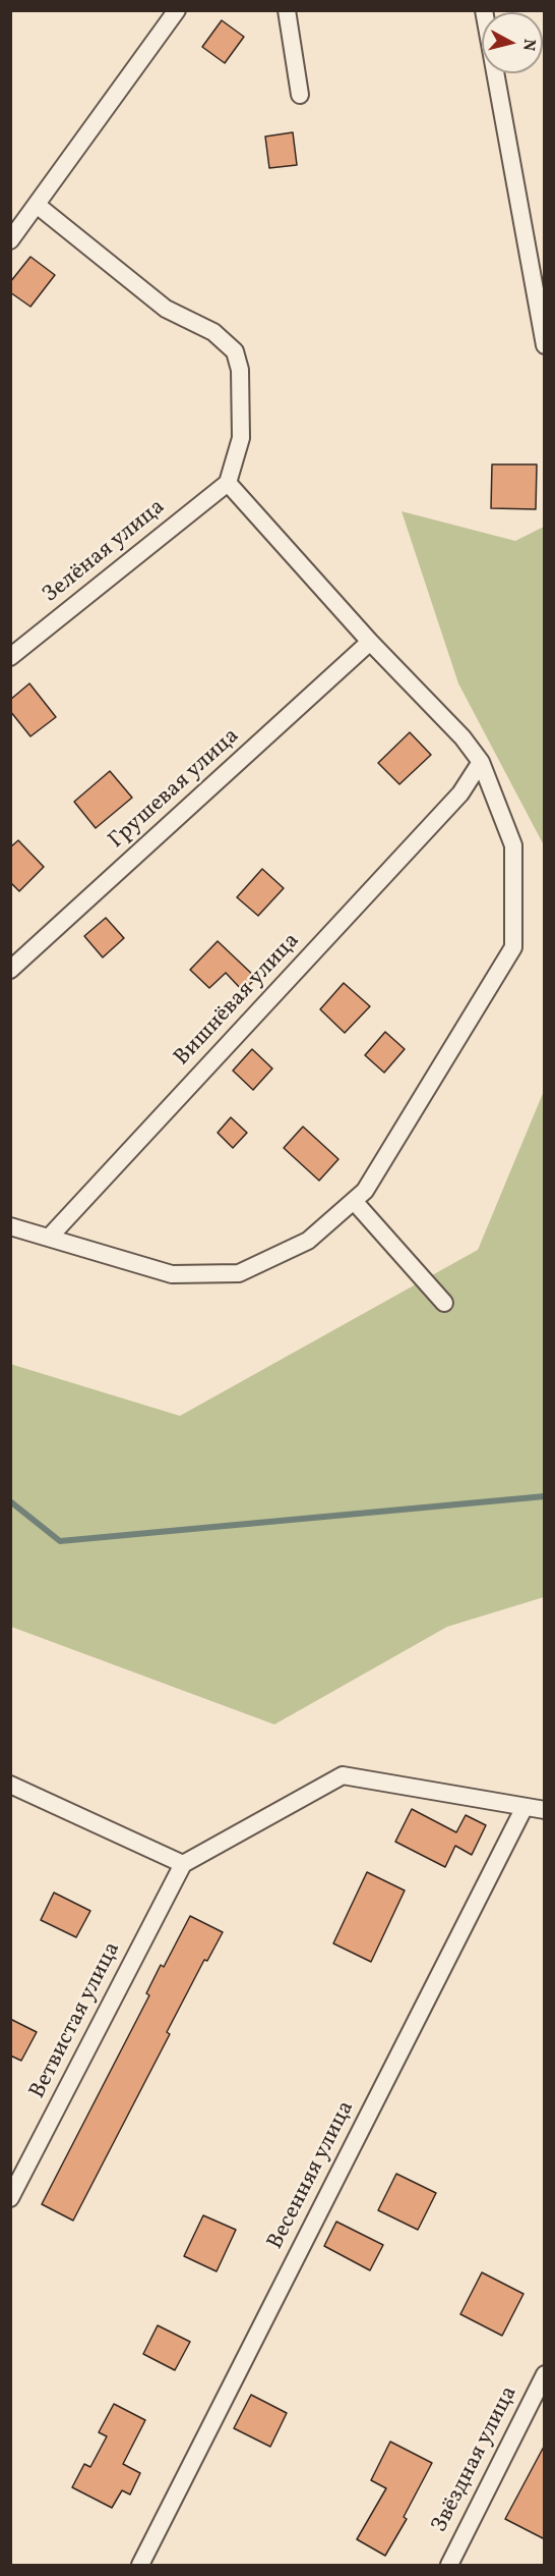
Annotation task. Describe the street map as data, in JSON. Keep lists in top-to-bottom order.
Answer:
{
  "streets": {
    "street": [
      "Зелёная улица",
      "Грушевая улица",
      "Вишнёвая улица",
      "Ветвистая улица",
      "Весенняя улица",
      "Звёздная улица"
    ]
  },
  "north": "right"
}
